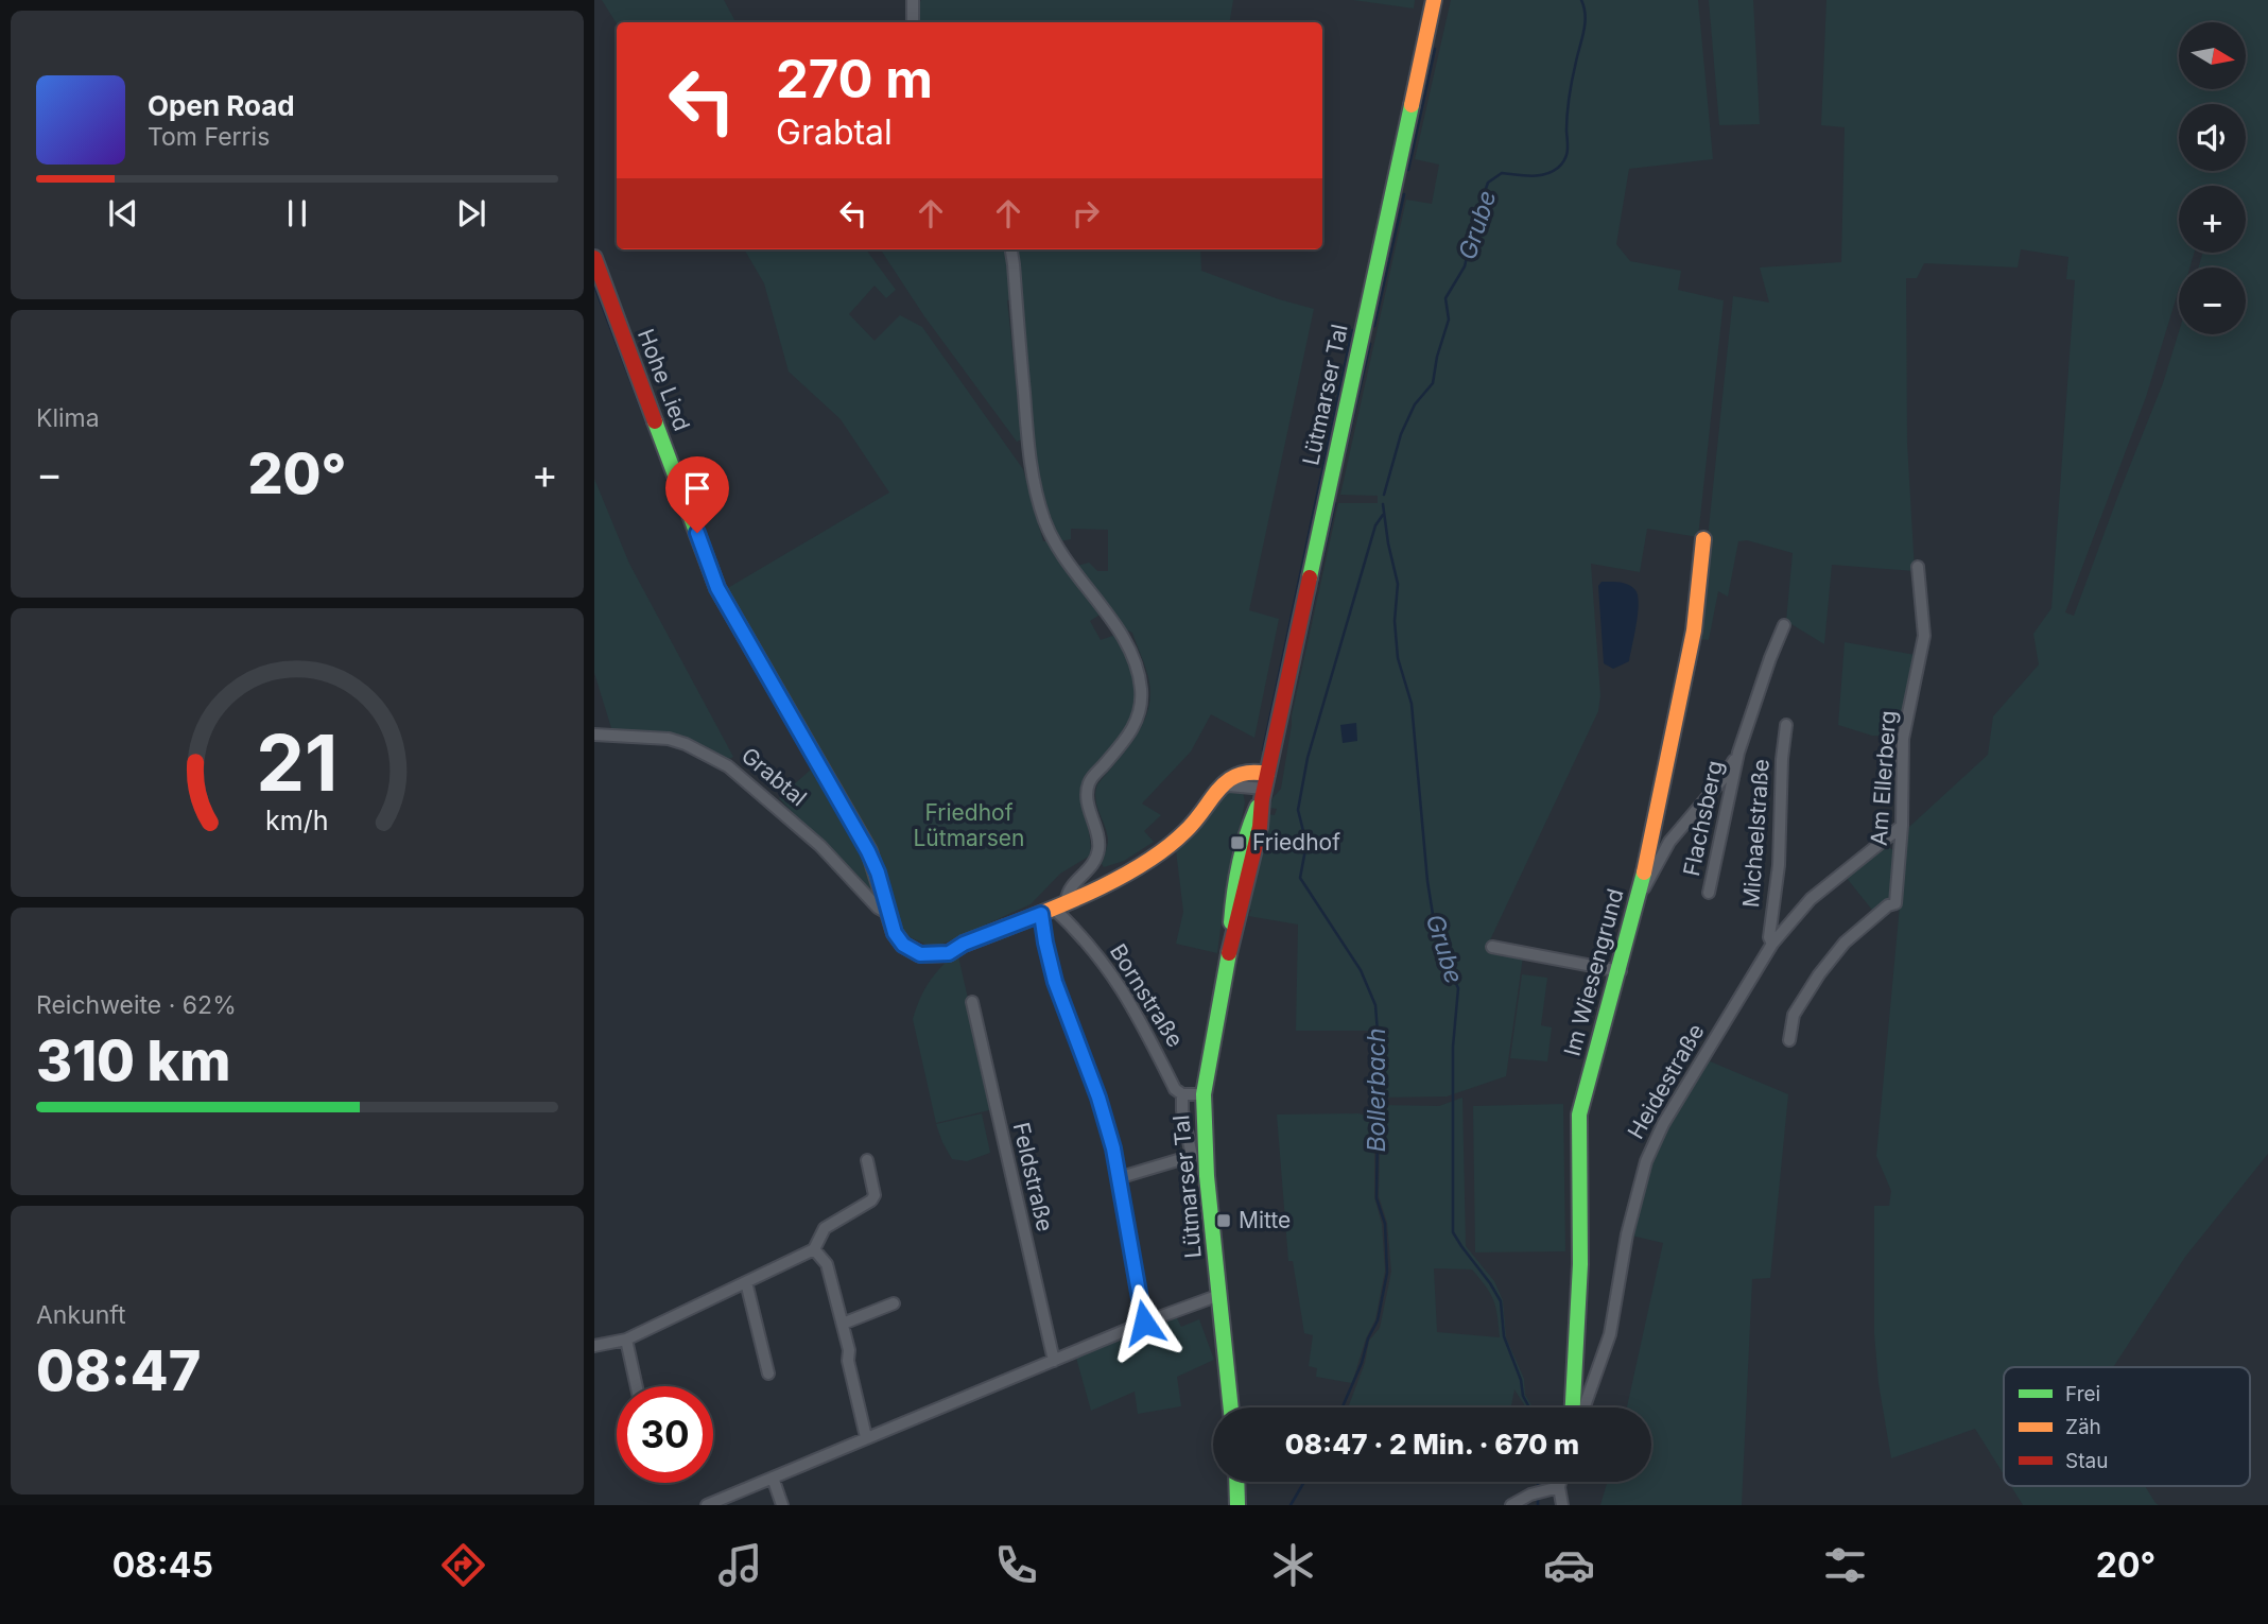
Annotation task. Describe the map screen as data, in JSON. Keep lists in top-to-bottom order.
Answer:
{
  "streets": {
    "street": [
      "Hohe Lied",
      "Lütmarser Tal",
      "Grabtal",
      "Am Ellerberg",
      "Flachsberg",
      "Michaelstraße",
      "Im Wiesengrund",
      "Bornstraße",
      "Heidestraße",
      "Feldstraße"
    ]
  },
  "crossings": [
    ["Hohe Lied", "Grabtal"],
    ["Lütmarser Tal", "Grabtal"],
    ["Grabtal", "Bornstraße"],
    ["Am Ellerberg", "Heidestraße"],
    ["Flachsberg", "Im Wiesengrund"],
    ["Michaelstraße", "Heidestraße"]
  ],
  "water": ["Grube", "Bollerbach"],
  "parks": ["Friedhof Lütmarsen"],
  "places": {
    "transit": ["Friedhof", "Mitte"]
  },
  "legend": ["Frei", "Zäh", "Stau"],
  "north": "right",
  "page": {
    "map_buttons": ["+", "−"],
    "turn": ["270 m", "Grabtal"],
    "song": ["Open Road", "Tom Ferris"],
    "tile": [
      "Klima",
      ["Reichweite · 62%", "310 km"],
      ["Ankunft", "08:47"]
    ],
    "heat": ["−", "20°", "+"],
    "limit": "30",
    "trip": "08:47 · 2 Min. · 670 m",
    "tabs": ["08:45", "20°"],
    "gauge": ["21", "km/h"]
  }
}
